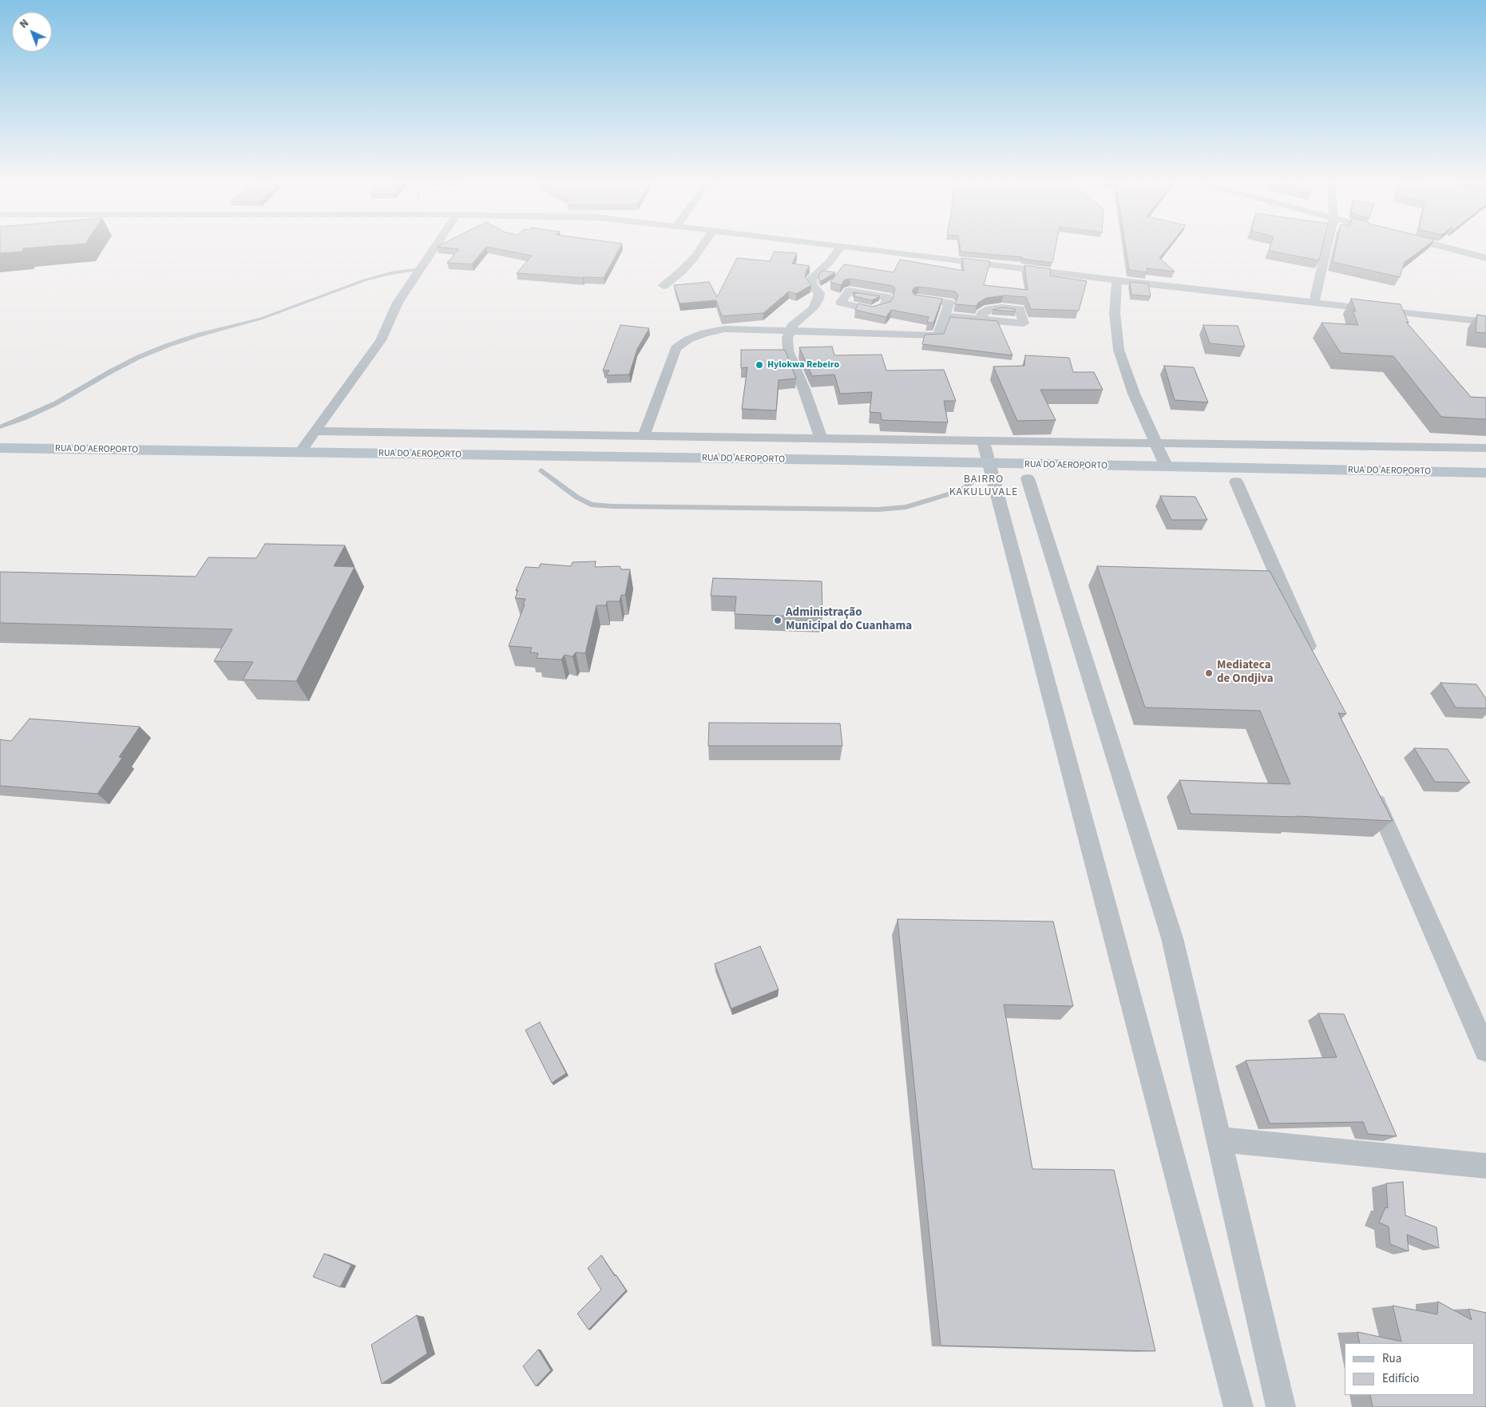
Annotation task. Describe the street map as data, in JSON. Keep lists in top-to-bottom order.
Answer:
{
  "streets": {
    "main road": ["RUA DO AEROPORTO"]
  },
  "districts": ["BAIRRO KAKULUVALE"],
  "places": ["Hylokwa Rebeiro", "Administração Municipal do Cuanhama", "Mediateca de Ondjiva"],
  "legend": ["Rua", "Edifício"],
  "north": "top left"
}
